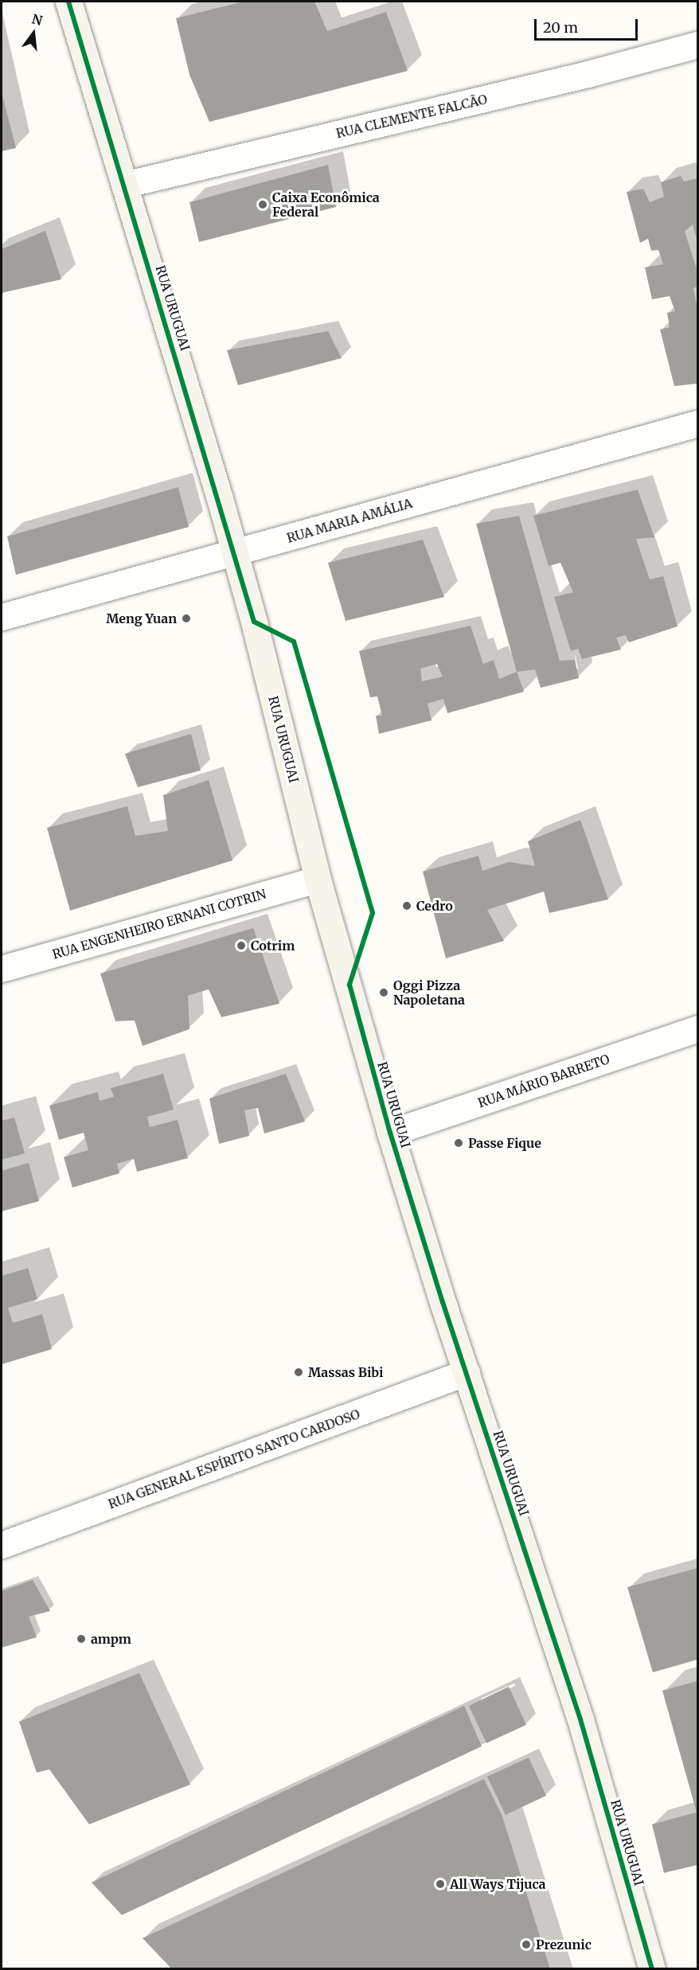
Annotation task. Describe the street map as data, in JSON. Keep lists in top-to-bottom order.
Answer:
{
  "streets": {
    "main road": ["RUA URUGUAI"],
    "street": [
      "RUA CLEMENTE FALCÃO",
      "RUA MARIA AMÁLIA",
      "RUA ENGENHEIRO ERNANI COTRIN",
      "RUA MÁRIO BARRETO",
      "RUA GENERAL ESPÍRITO SANTO CARDOSO"
    ]
  },
  "crossings": [
    ["RUA CLEMENTE FALCÃO", "RUA URUGUAI"],
    ["RUA URUGUAI", "RUA MARIA AMÁLIA"],
    ["RUA URUGUAI", "RUA ENGENHEIRO ERNANI COTRIN"],
    ["RUA URUGUAI", "RUA MÁRIO BARRETO"],
    ["RUA URUGUAI", "RUA GENERAL ESPÍRITO SANTO CARDOSO"]
  ],
  "places": [
    "Caixa Econômica Federal",
    "Meng Yuan",
    "Cedro",
    "Cotrim",
    "Oggi Pizza Napoletana",
    "Passe Fique",
    "Massas Bibi",
    "ampm",
    "All Ways Tijuca",
    "Prezunic"
  ],
  "scale_bar": "20 m",
  "north": "top"
}
